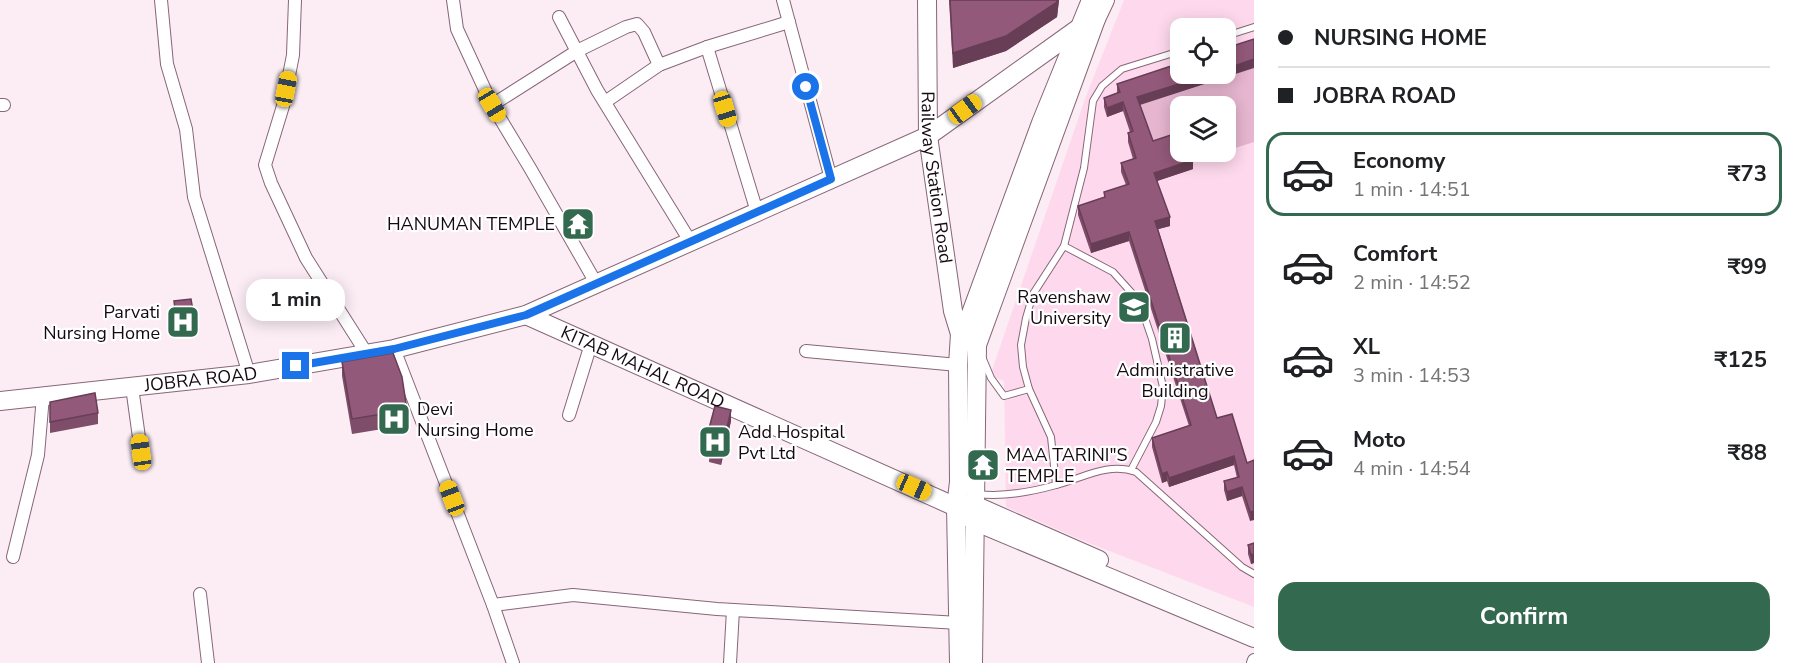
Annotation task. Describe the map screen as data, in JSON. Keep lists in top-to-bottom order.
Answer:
{
  "streets": {
    "street": ["Railway Station Road", "KITAB MAHAL ROAD", "JOBRA ROAD"]
  },
  "crossings": [
    ["Railway Station Road", "JOBRA ROAD"],
    ["KITAB MAHAL ROAD", "JOBRA ROAD"]
  ],
  "places": {
    "temple": ["HANUMAN TEMPLE", "MAA TARINI\"S TEMPLE"],
    "school or university": ["Ravenshaw University"],
    "hospital": ["Parvati Nursing Home", "Devi Nursing Home", "Add Hospital Pvt Ltd"],
    "building": ["Administrative Building"]
  },
  "page": {
    "banner": ["NURSING HOME", "JOBRA ROAD"],
    "list": [
      {
        "name": "Economy",
        "note": "1 min · 14:51",
        "value": "₹73"
      },
      {
        "name": "Comfort",
        "note": "2 min · 14:52",
        "value": "₹99"
      },
      {
        "name": "XL",
        "note": "3 min · 14:53",
        "value": "₹125"
      },
      {
        "name": "Moto",
        "note": "4 min · 14:54",
        "value": "₹88"
      }
    ],
    "bubble": "1 min",
    "buttons": "Confirm"
  }
}
